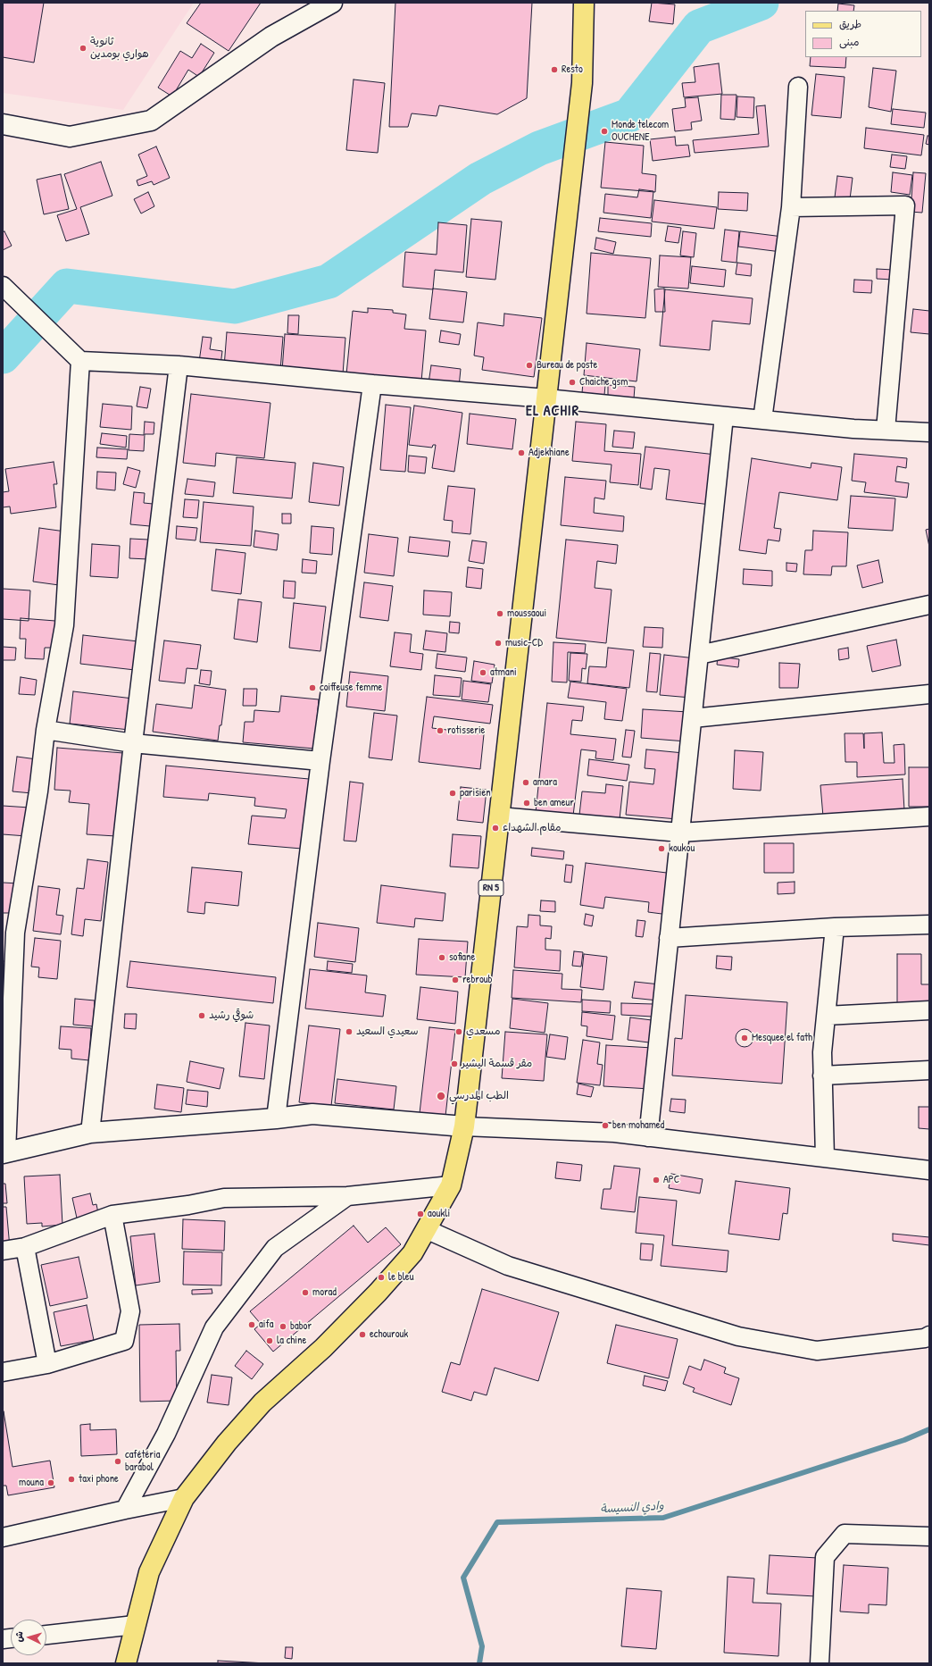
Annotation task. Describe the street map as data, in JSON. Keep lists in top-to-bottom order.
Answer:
{
  "streets": {
    "main road": ["RN 5"]
  },
  "districts": ["EL ACHIR"],
  "water": ["وادي النسيسة"],
  "places": [
    "ثانوية هواري بومدين",
    "Resto",
    "Monde telecom OUCHENE",
    "Bureau de poste",
    "Chaiche gsm",
    "Adjekhiane",
    "moussaoui",
    "music-CD",
    "atmani",
    "coiffeuse femme",
    "rotisserie",
    "amara",
    "parisien",
    "ben ameur",
    "مقام الشهداء",
    "koukou",
    "sofiane",
    "rebroub",
    "شوقي رشيد",
    "سعيدي السعيد",
    "مسعدي",
    "Mesquee el fath",
    "مقر قسمة اليشير",
    "الطب المدرسي",
    "ben mohamed",
    "APC",
    "aoukli",
    "le bleu",
    "morad",
    "aifa",
    "babor",
    "echourouk",
    "la chine",
    "cafétéria barabol",
    "taxi phone",
    "mouna"
  ],
  "legend": ["طريق", "مبنى"],
  "north": "left"
}
